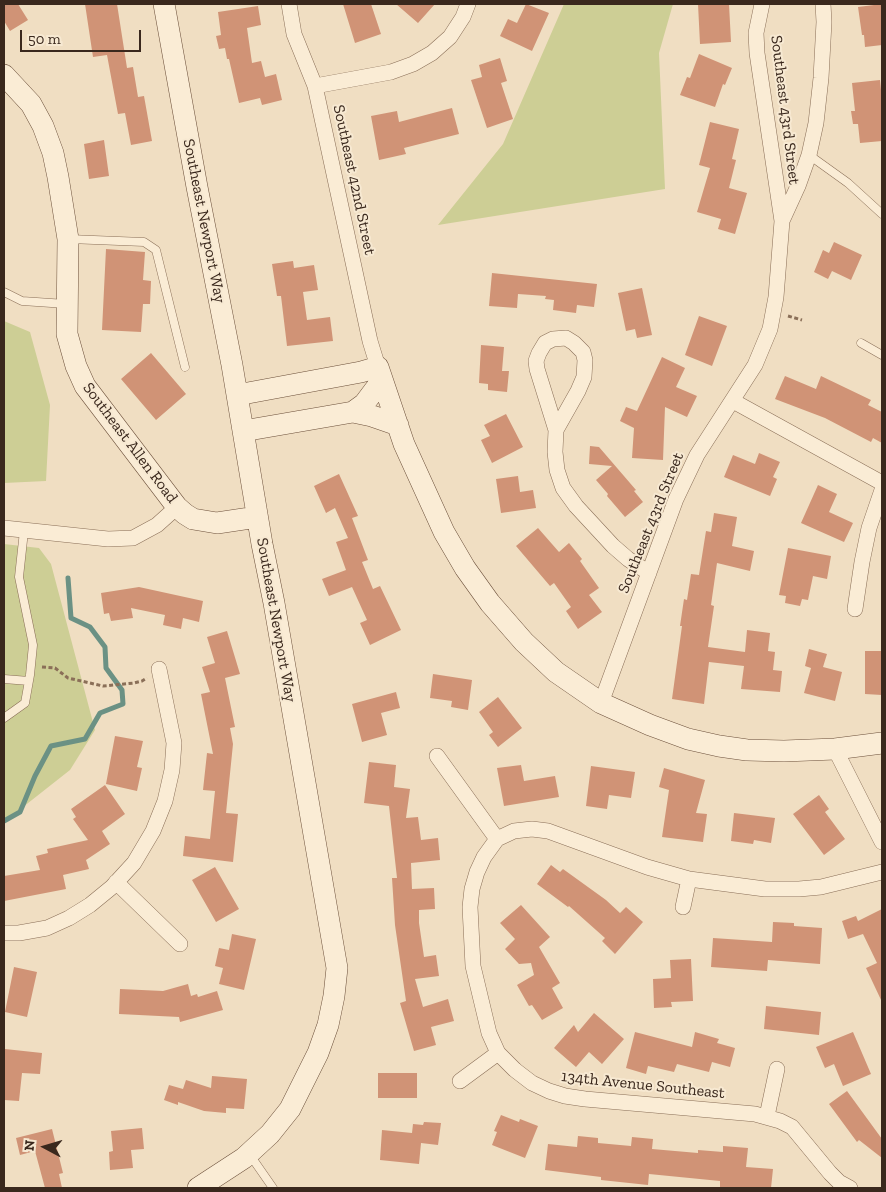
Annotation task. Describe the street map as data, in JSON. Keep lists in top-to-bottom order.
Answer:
{
  "streets": {
    "street": [
      "Southeast 43rd Street",
      "Southeast 42nd Street",
      "Southeast Newport Way",
      "Southeast Allen Road",
      "134th Avenue Southeast"
    ]
  },
  "crossings": [
    ["Southeast Newport Way", "Southeast Allen Road"]
  ],
  "scale_bar": "50 m",
  "north": "left"
}
